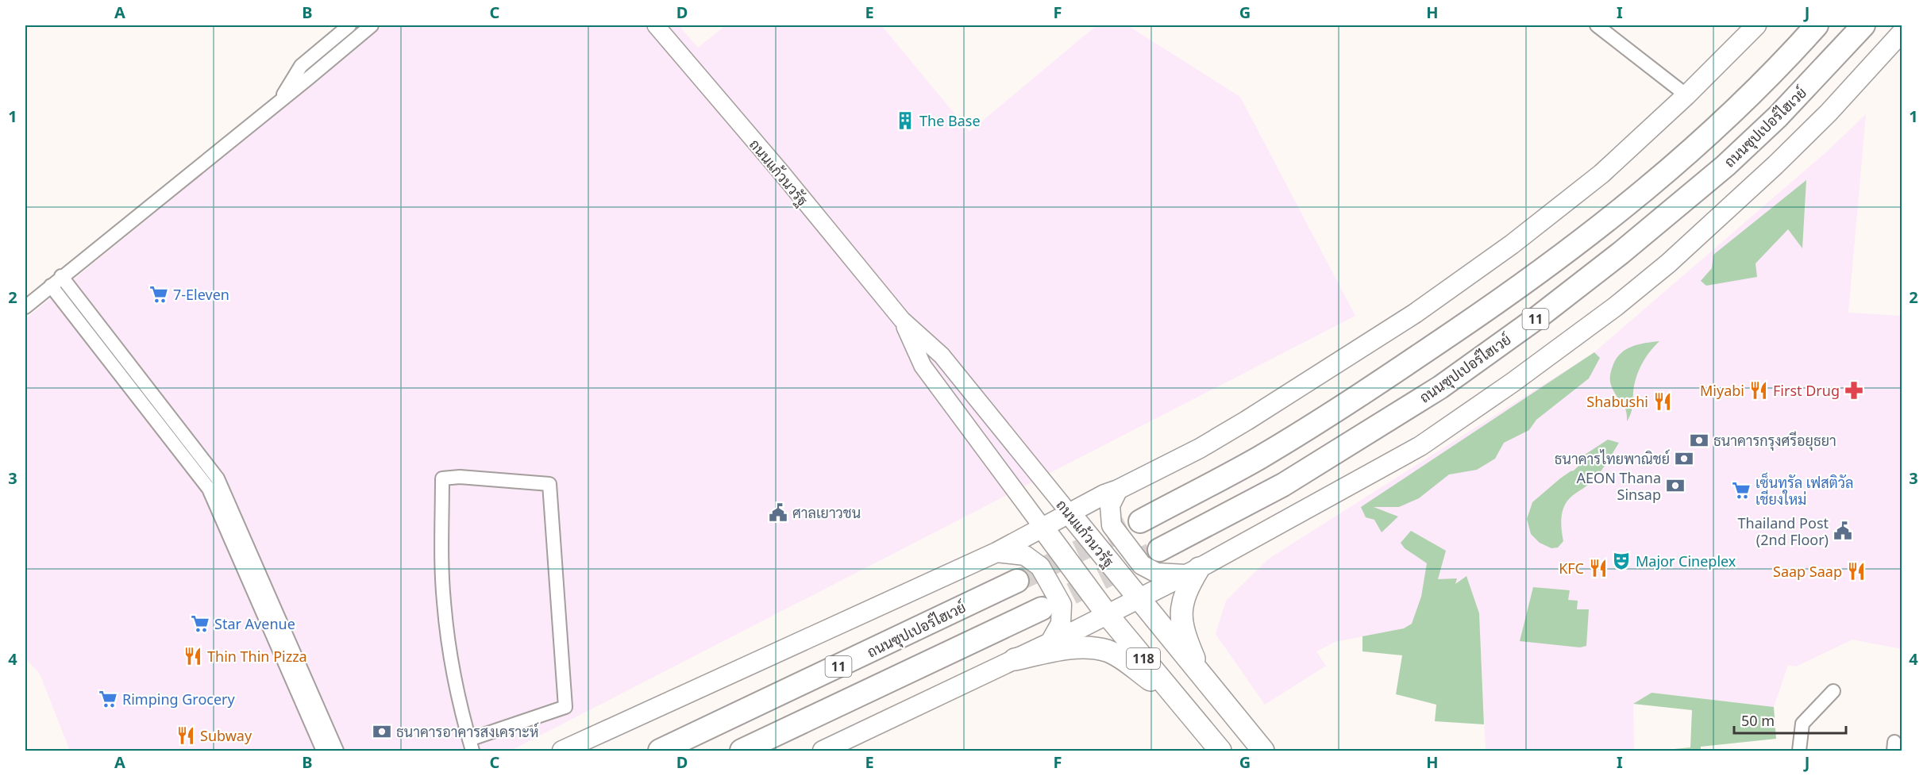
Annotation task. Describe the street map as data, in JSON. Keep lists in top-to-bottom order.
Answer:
{
  "streets": {
    "highway": ["ถนนซุปเปอร์ไฮเวย์", "11"],
    "main road": ["ถนนแก้วนวรัฐ", "118"]
  },
  "places": {
    "building": ["The Base"],
    "supermarket": [
      "7-Eleven",
      "เซ็นทรัล เฟสติวัล เชียงใหม่",
      "Star Avenue",
      "Rimping Grocery"
    ],
    "restaurant": [
      "Miyabi",
      "Shabushi",
      "KFC",
      "Saap Saap",
      "Thin Thin Pizza",
      "Subway"
    ],
    "pharmacy": ["First Drug"],
    "bank": [
      "ธนาคารกรุงศรีอยุธยา",
      "ธนาคารไทยพาณิชย์",
      "AEON Thana Sinsap",
      "ธนาคารอาคารสงเคราะห์"
    ],
    "public building": ["ศาลเยาวชน", "Thailand Post (2nd Floor)"],
    "theatre": ["Major Cineplex"]
  },
  "scale_bar": "50 m",
  "grid": {
    "columns": [
      "A",
      "B",
      "C",
      "D",
      "E",
      "F",
      "G",
      "H",
      "I",
      "J"
    ],
    "rows": [
      "1",
      "2",
      "3",
      "4"
    ]
  }
}
